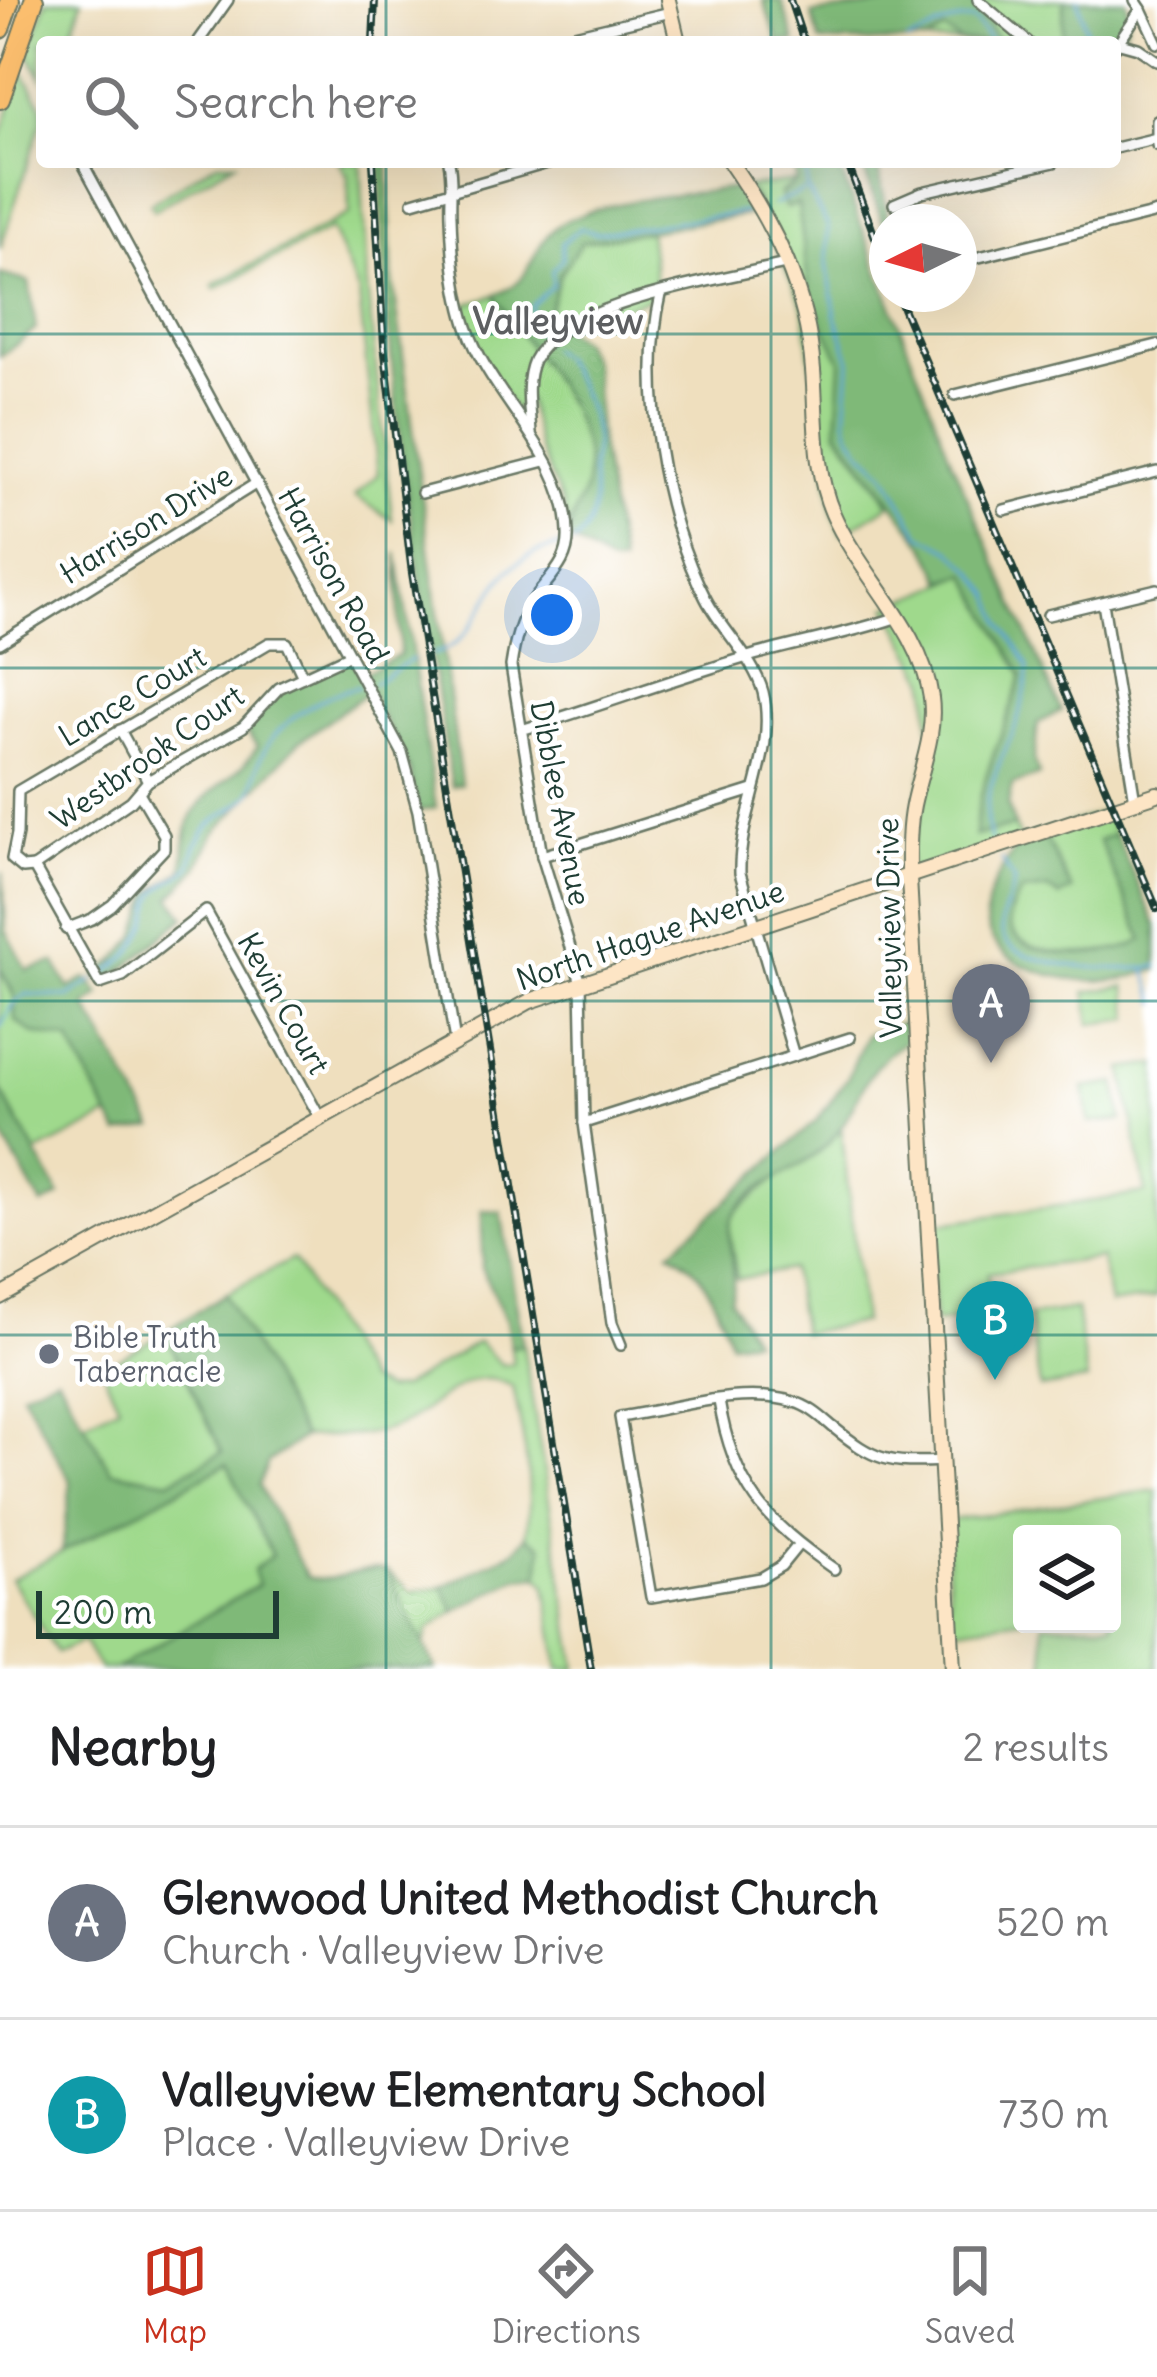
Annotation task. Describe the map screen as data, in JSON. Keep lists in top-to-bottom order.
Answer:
{
  "streets": {
    "street": [
      "Harrison Drive",
      "Harrison Road",
      "Lance Court",
      "Westbrook Court",
      "Dibblee Avenue",
      "Valleyview Drive",
      "North Hague Avenue",
      "Kevin Court"
    ]
  },
  "crossings": [
    ["Harrison Drive", "Harrison Road"],
    ["Harrison Road", "Westbrook Court"],
    ["Harrison Road", "North Hague Avenue"],
    ["Lance Court", "Westbrook Court"],
    ["Dibblee Avenue", "North Hague Avenue"],
    ["Valleyview Drive", "North Hague Avenue"],
    ["North Hague Avenue", "Kevin Court"]
  ],
  "districts": ["Valleyview"],
  "places": ["Bible Truth Tabernacle"],
  "scale_bar": "200 m",
  "north": "left",
  "page": {
    "search": "Search here",
    "pins": ["A", "B"],
    "scale": "200 m",
    "heading": ["Nearby", "2 results"],
    "list": [
      {
        "mark": "A",
        "name": "Glenwood United Methodist Church",
        "note": "Church · Valleyview Drive",
        "value": "520 m"
      },
      {
        "mark": "B",
        "name": "Valleyview Elementary School",
        "note": "Place · Valleyview Drive",
        "value": "730 m"
      }
    ],
    "nav": ["Map", "Directions", "Saved"]
  }
}
